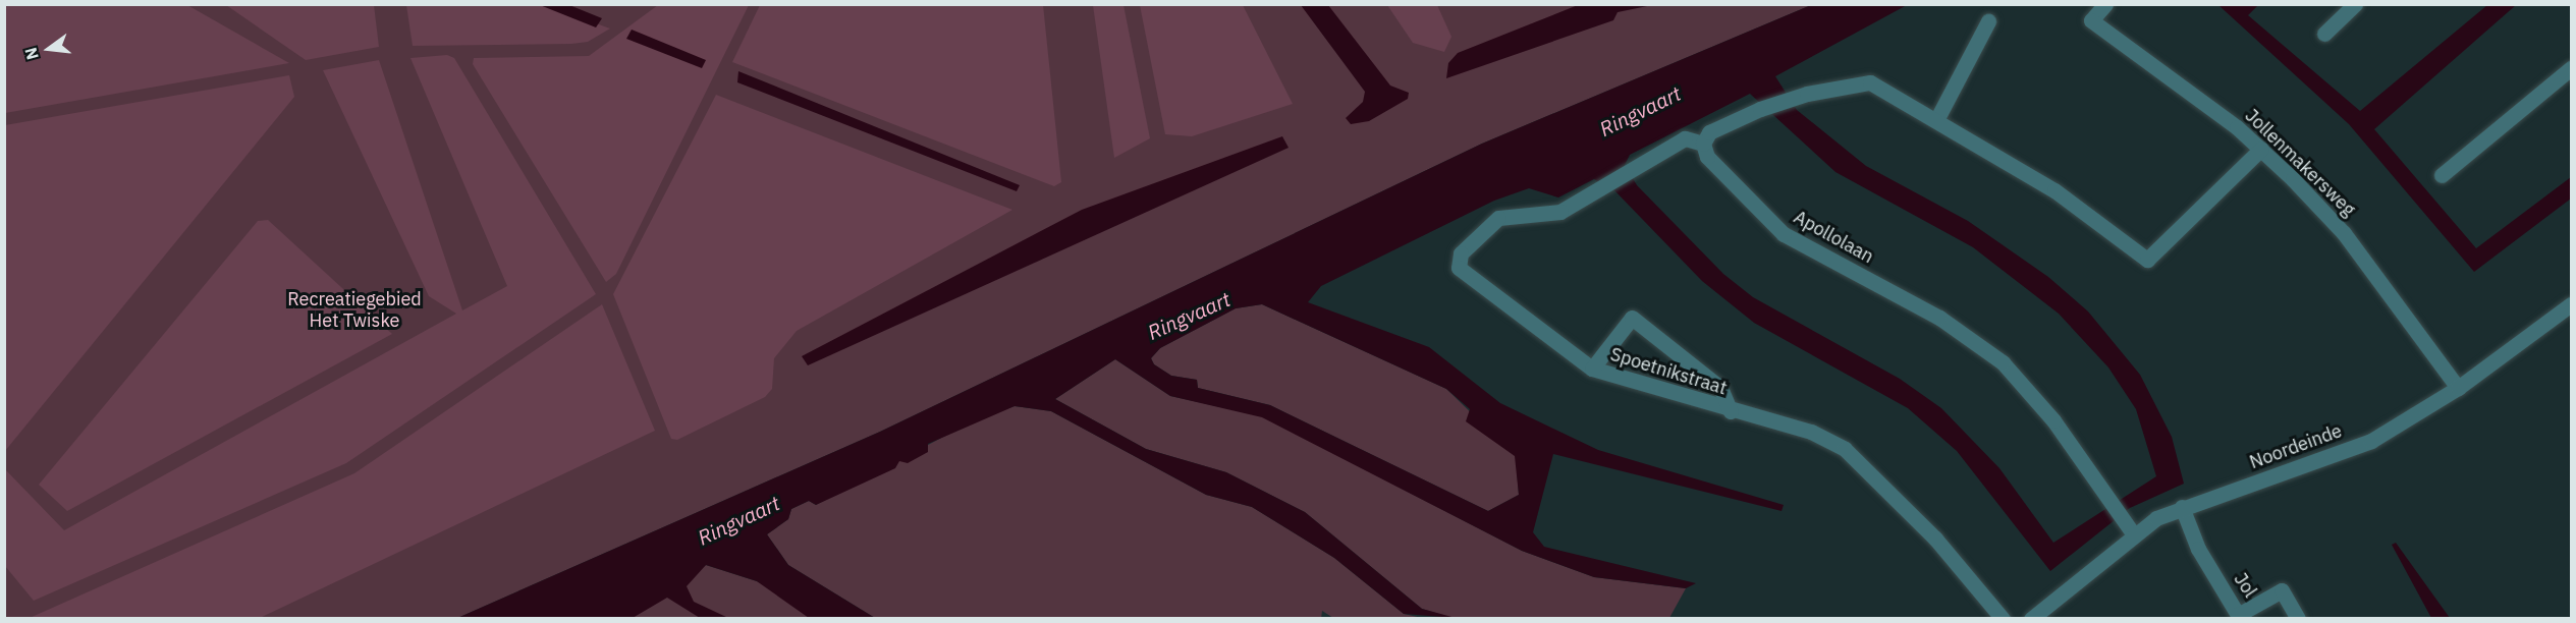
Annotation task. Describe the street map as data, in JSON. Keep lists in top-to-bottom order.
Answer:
{
  "streets": {
    "street": [
      "Jollenmakersweg",
      "Apollolaan",
      "Spoetnikstraat",
      "Noordeinde",
      "Jol"
    ]
  },
  "crossings": [
    ["Jollenmakersweg", "Noordeinde"],
    ["Apollolaan", "Spoetnikstraat"],
    ["Apollolaan", "Noordeinde"],
    ["Noordeinde", "Jol"]
  ],
  "water": ["Ringvaart"],
  "parks": ["Recreatiegebied Het Twiske"],
  "north": "left"
}
